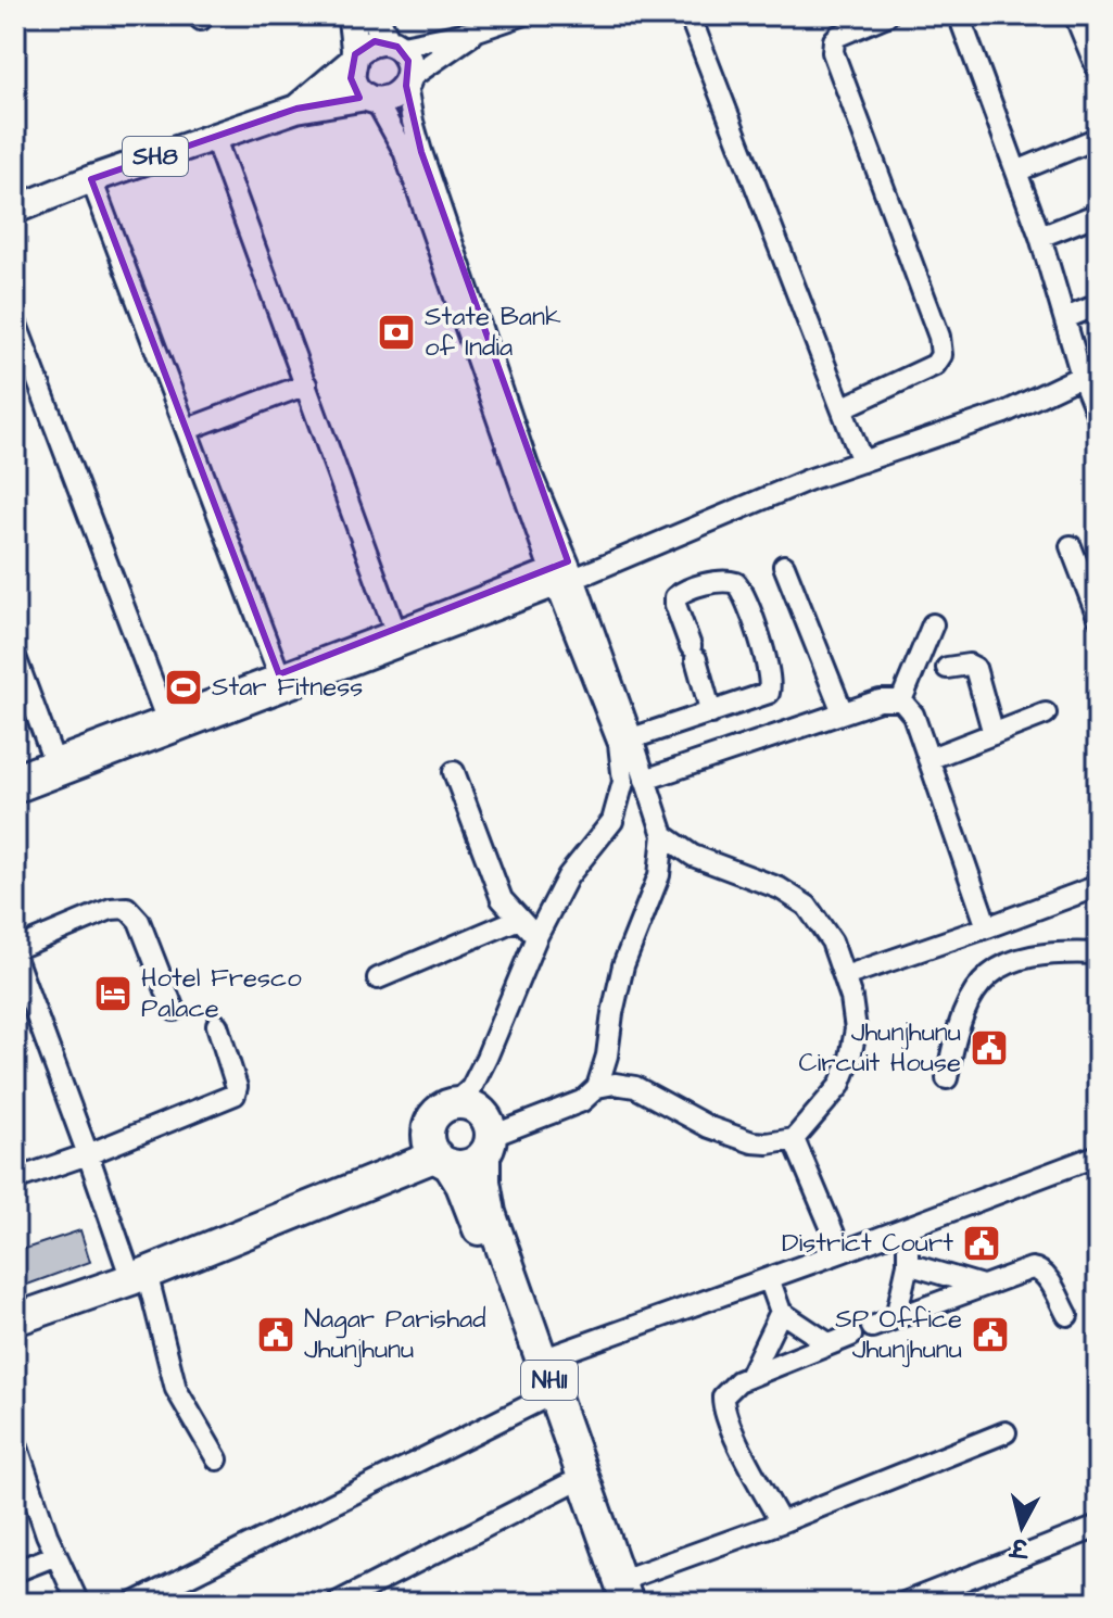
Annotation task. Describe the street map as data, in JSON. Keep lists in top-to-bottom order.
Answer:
{
  "streets": {
    "highway": ["NH11"],
    "main road": ["SH8"]
  },
  "places": {
    "bank": ["State Bank of India"],
    "sports": ["Star Fitness"],
    "hotel": ["Hotel Fresco Palace"],
    "public building": [
      "Jhunjhunu Circuit House",
      "District Court",
      "Nagar Parishad Jhunjhunu",
      "SP Office Jhunjhunu"
    ]
  },
  "north": "bottom"
}
